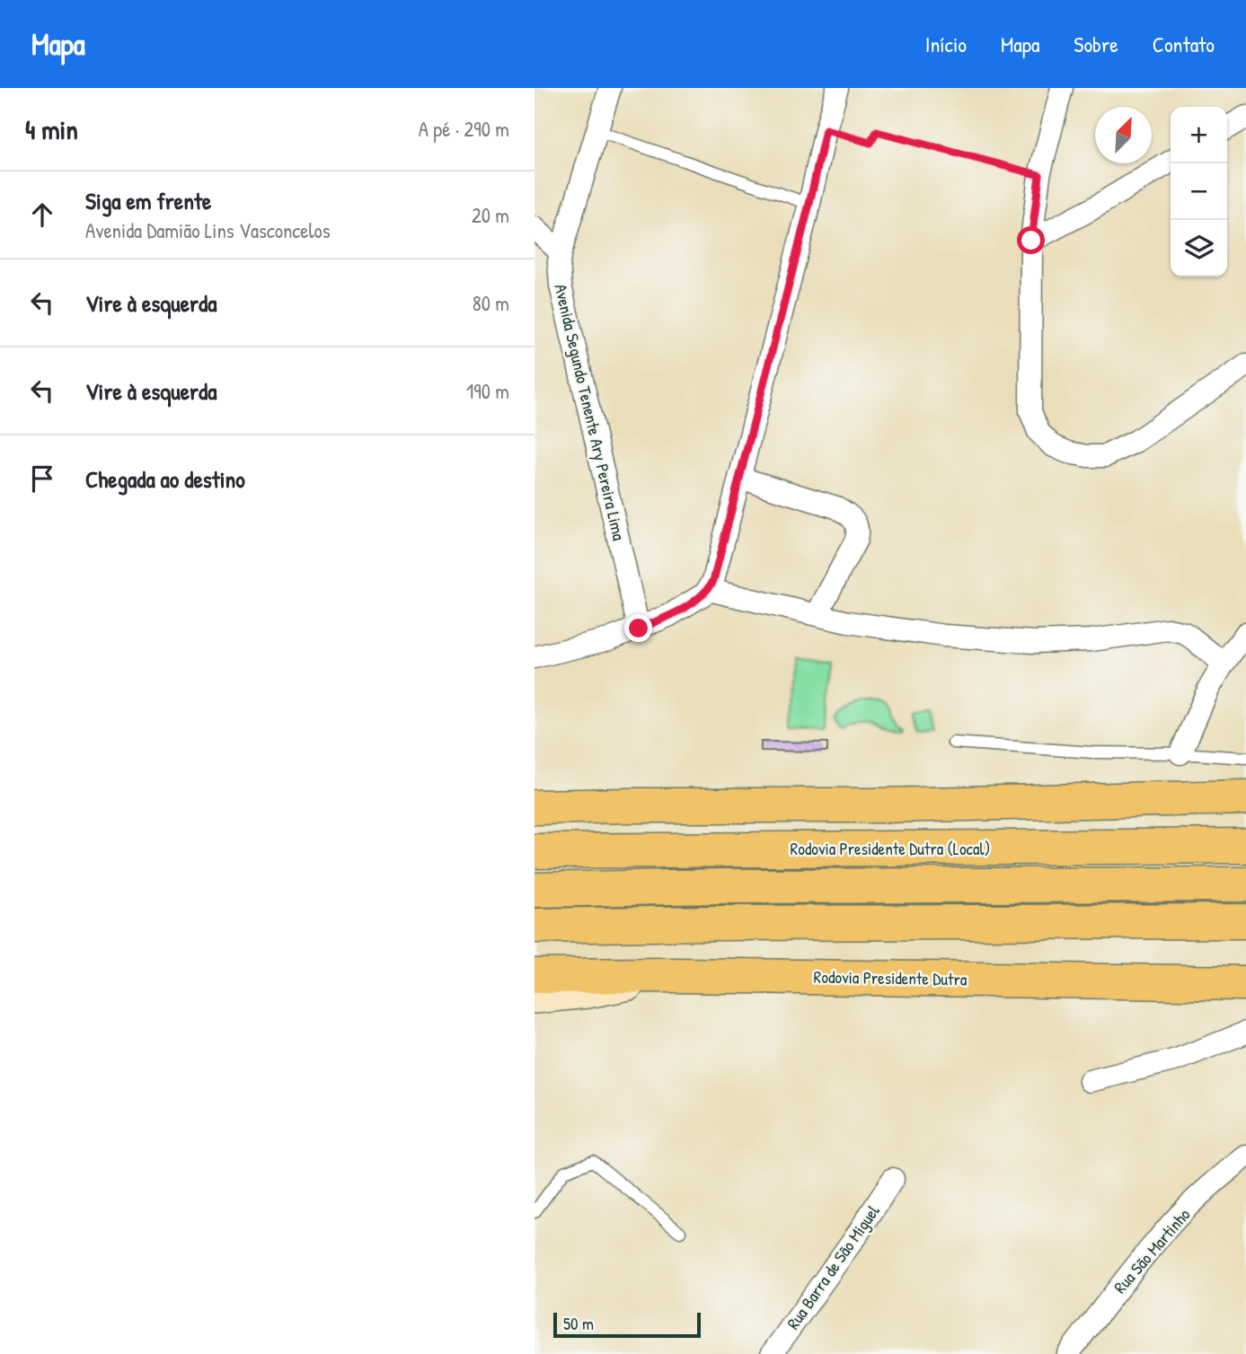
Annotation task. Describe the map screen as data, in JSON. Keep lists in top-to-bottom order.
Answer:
{
  "streets": {
    "highway": ["Rodovia Presidente Dutra (Local)", "Rodovia Presidente Dutra"],
    "street": ["Avenida Segundo Tenente Ary Pereira Lima", "Rua São Martinho", "Rua Barra de São Miguel"]
  },
  "scale_bar": "50 m",
  "north": "top right",
  "page": {
    "header": "Mapa",
    "nav": [
      "Início",
      "Mapa",
      "Sobre",
      "Contato"
    ],
    "heading": ["4 min", "A pé · 290 m"],
    "map_buttons": ["+", "−"],
    "list": [
      ["Siga em frente", "Avenida Damião Lins Vasconcelos", "20 m"],
      ["Vire à esquerda", "80 m"],
      ["Vire à esquerda", "190 m"],
      "Chegada ao destino"
    ],
    "scale": "50 m"
  }
}
